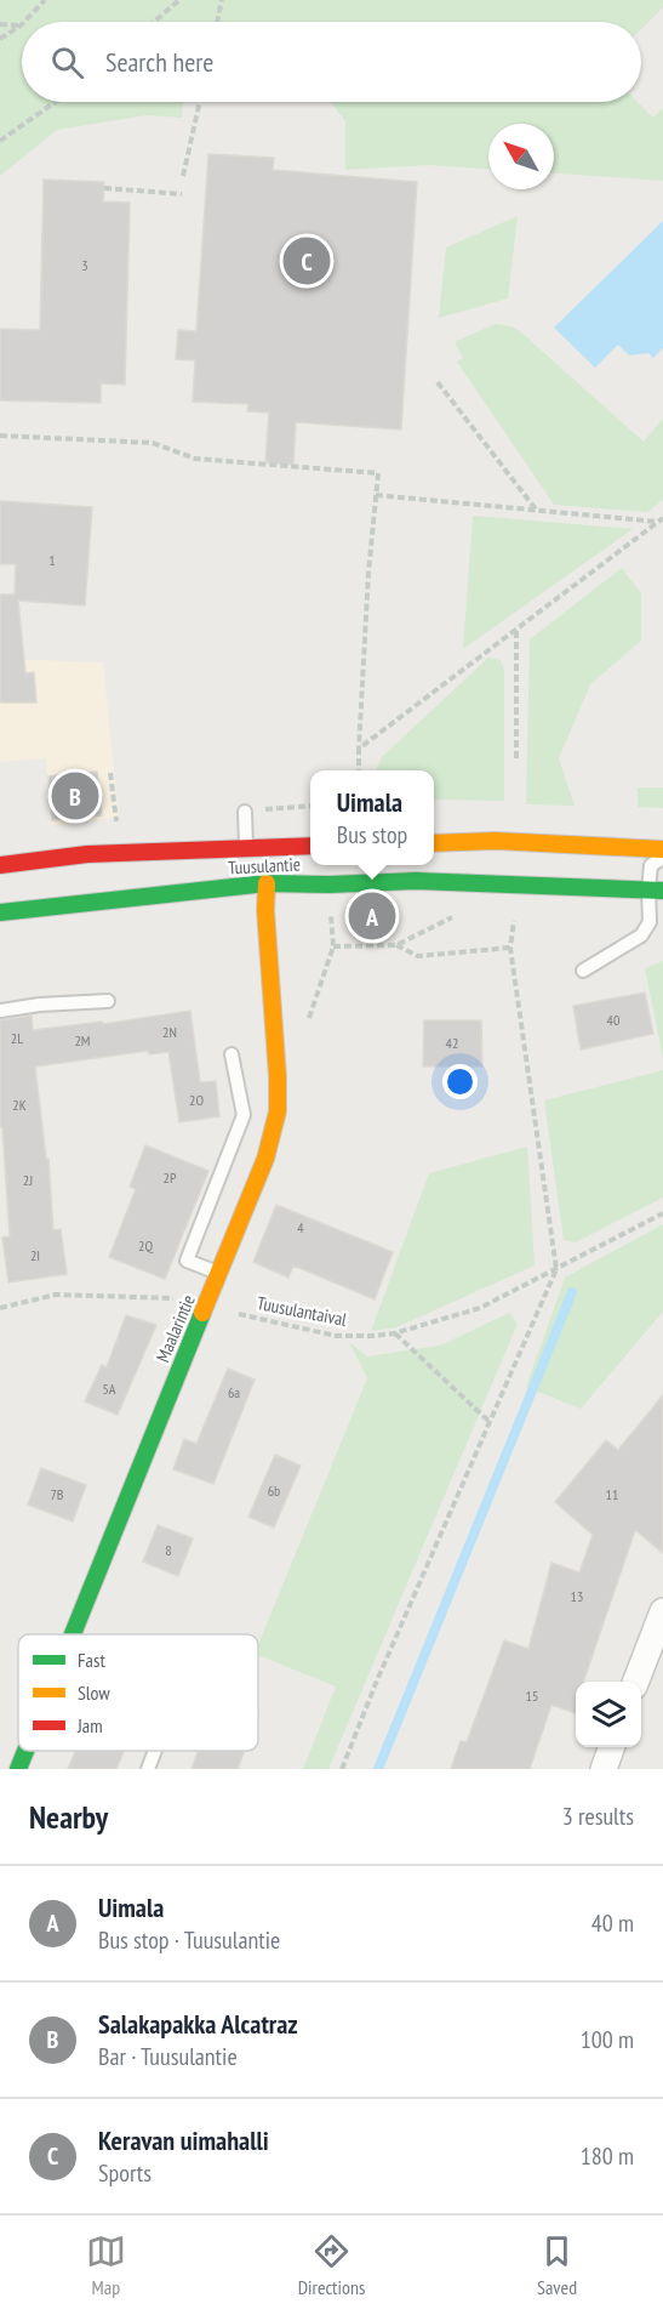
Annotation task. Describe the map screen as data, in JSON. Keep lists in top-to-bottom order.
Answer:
{
  "streets": {
    "main road": ["Tuusulantie", "Maalarintie"],
    "path": ["Tuusulantaival"]
  },
  "crossings": [
    ["Tuusulantie", "Maalarintie"],
    ["Tuusulantaival", "Maalarintie"]
  ],
  "house_numbers": [
    "3",
    "1",
    "40",
    "2N",
    "2L",
    "2M",
    "42",
    "2O",
    "2K",
    "2P",
    "2J",
    "4",
    "2Q",
    "2I",
    "5A",
    "6a",
    "6b",
    "7B",
    "11",
    "8",
    "13",
    "15"
  ],
  "legend": ["Fast", "Slow", "Jam"],
  "north": "top left",
  "page": {
    "search": "Search here",
    "pins": ["C", "B", "A"],
    "popup": ["Uimala", "Bus stop"],
    "heading": ["Nearby", "3 results"],
    "list": [
      {
        "mark": "A",
        "name": "Uimala",
        "note": "Bus stop · Tuusulantie",
        "value": "40 m"
      },
      {
        "mark": "B",
        "name": "Salakapakka Alcatraz",
        "note": "Bar · Tuusulantie",
        "value": "100 m"
      },
      {
        "mark": "C",
        "name": "Keravan uimahalli",
        "note": "Sports",
        "value": "180 m"
      }
    ],
    "nav": ["Map", "Directions", "Saved"]
  }
}
